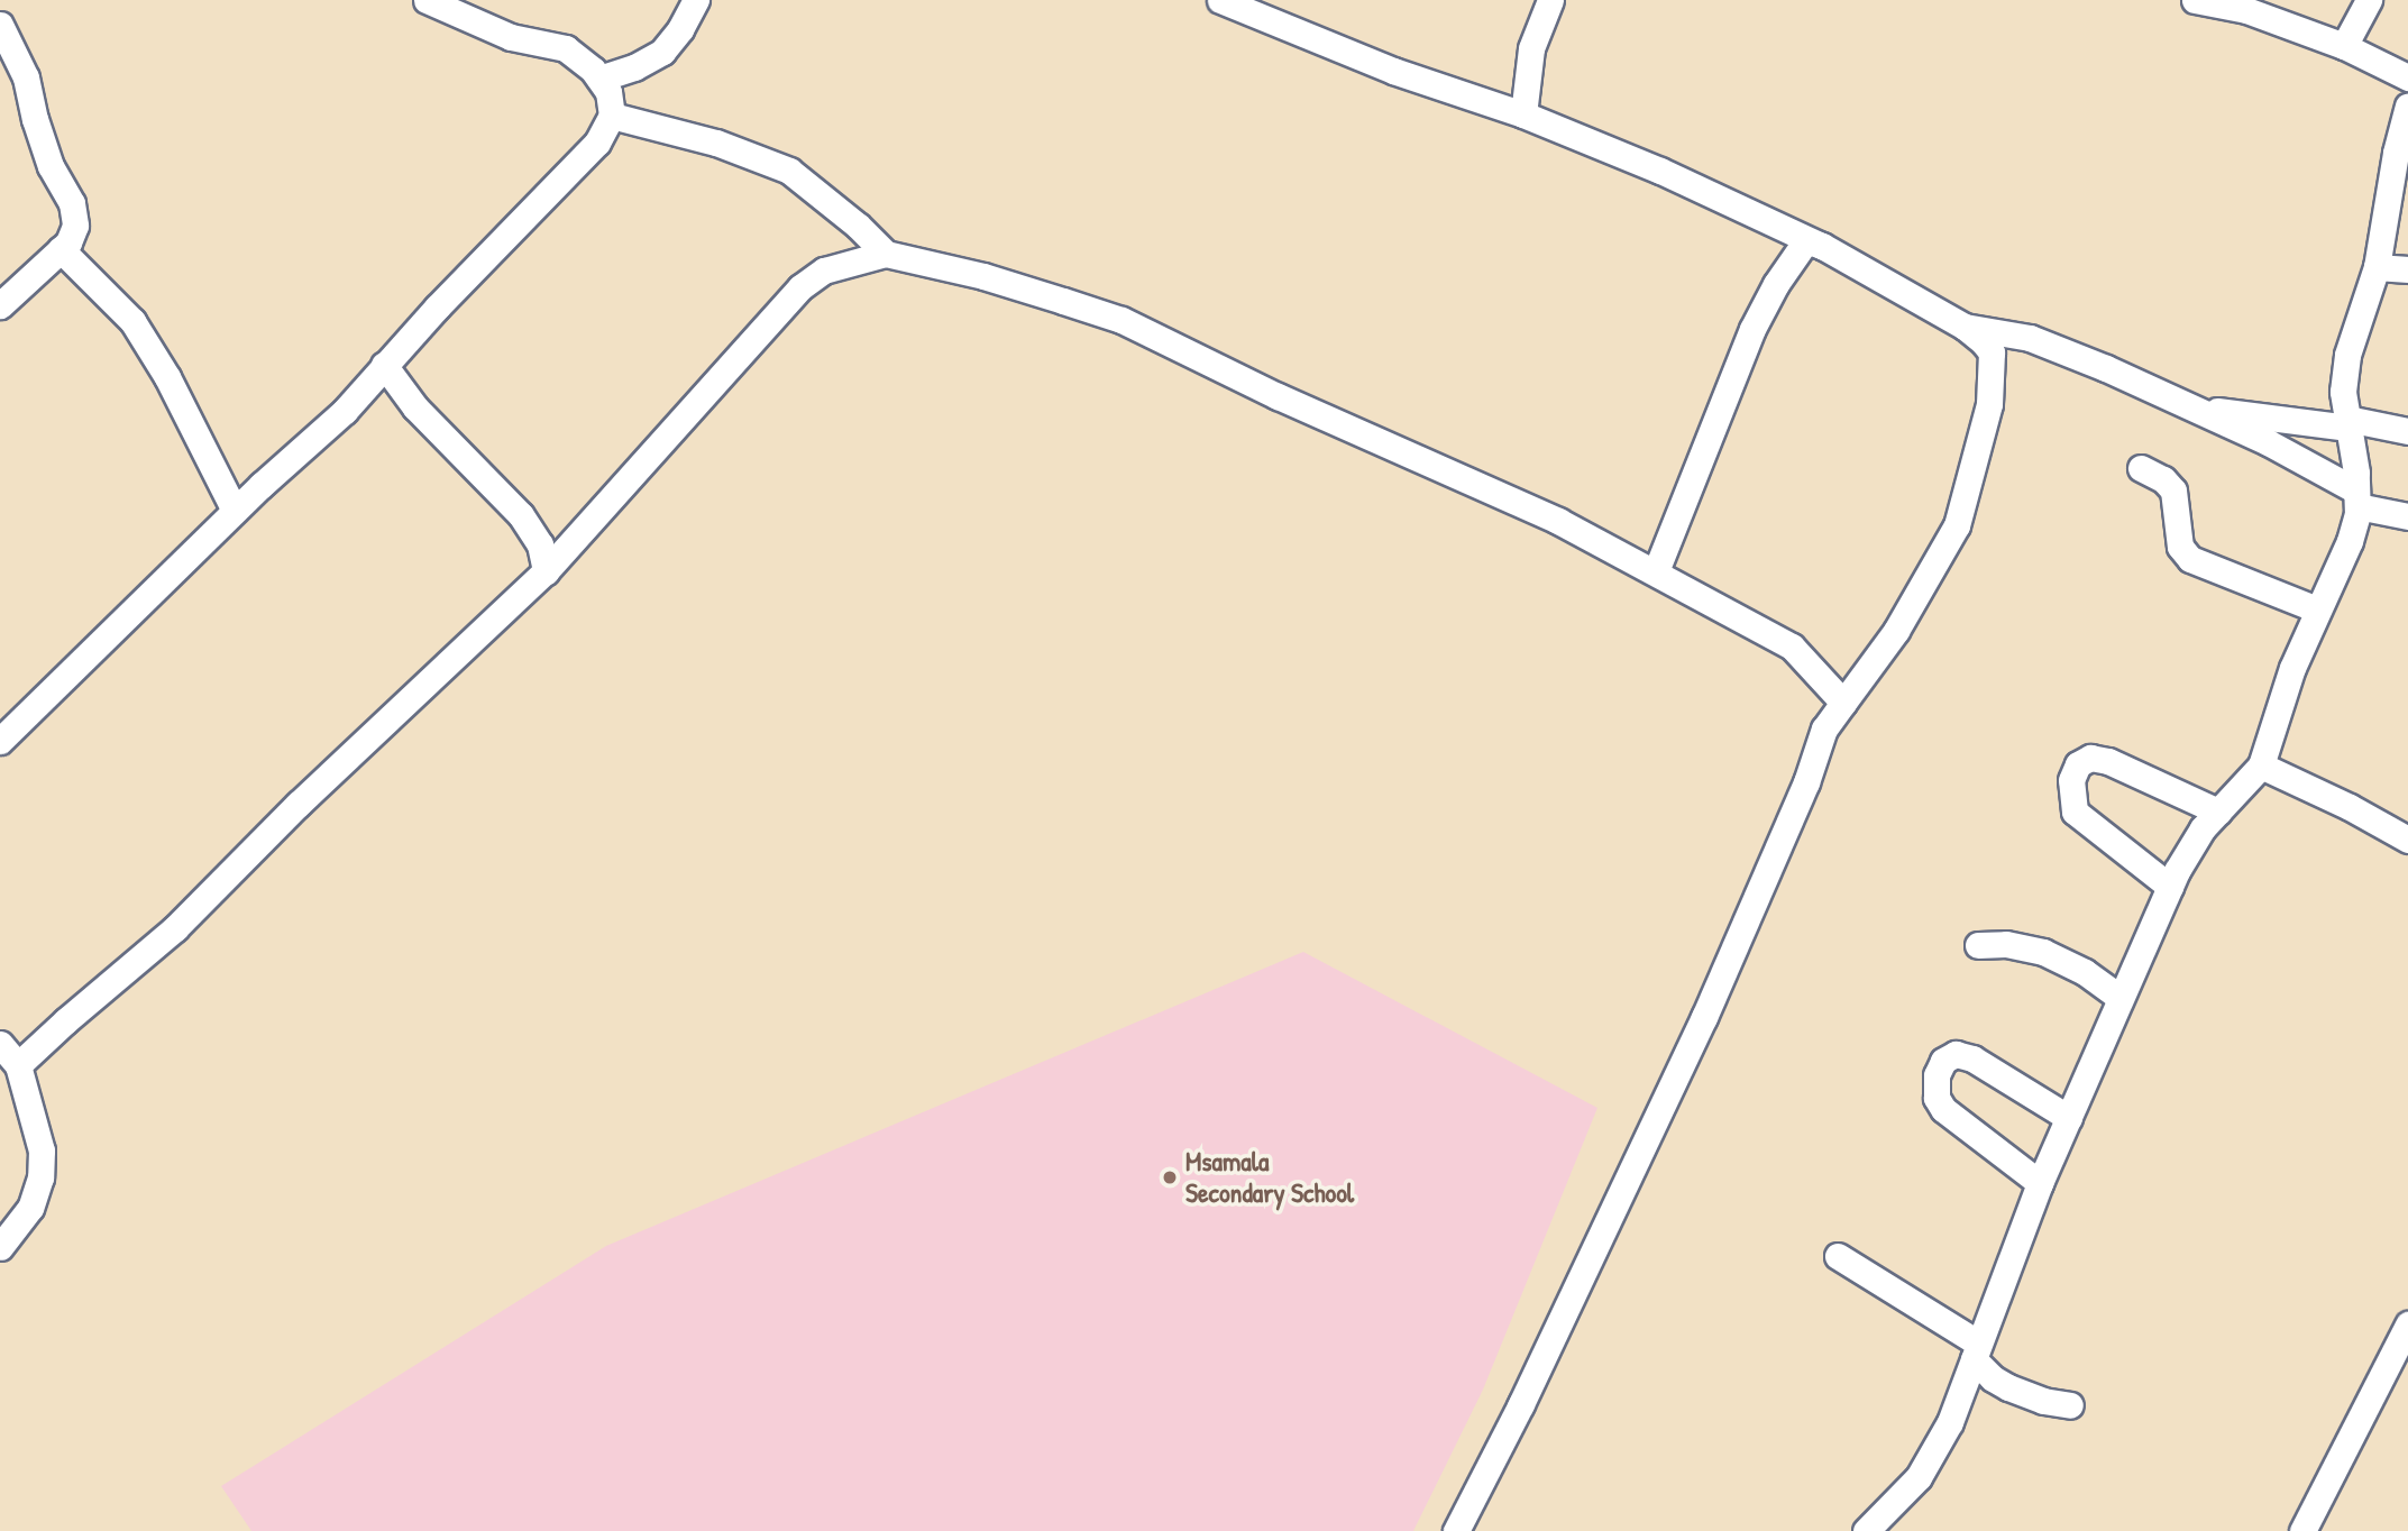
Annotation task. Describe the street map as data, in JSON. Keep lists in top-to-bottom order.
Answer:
{
  "places": ["Msamala Secondary School"]
}
